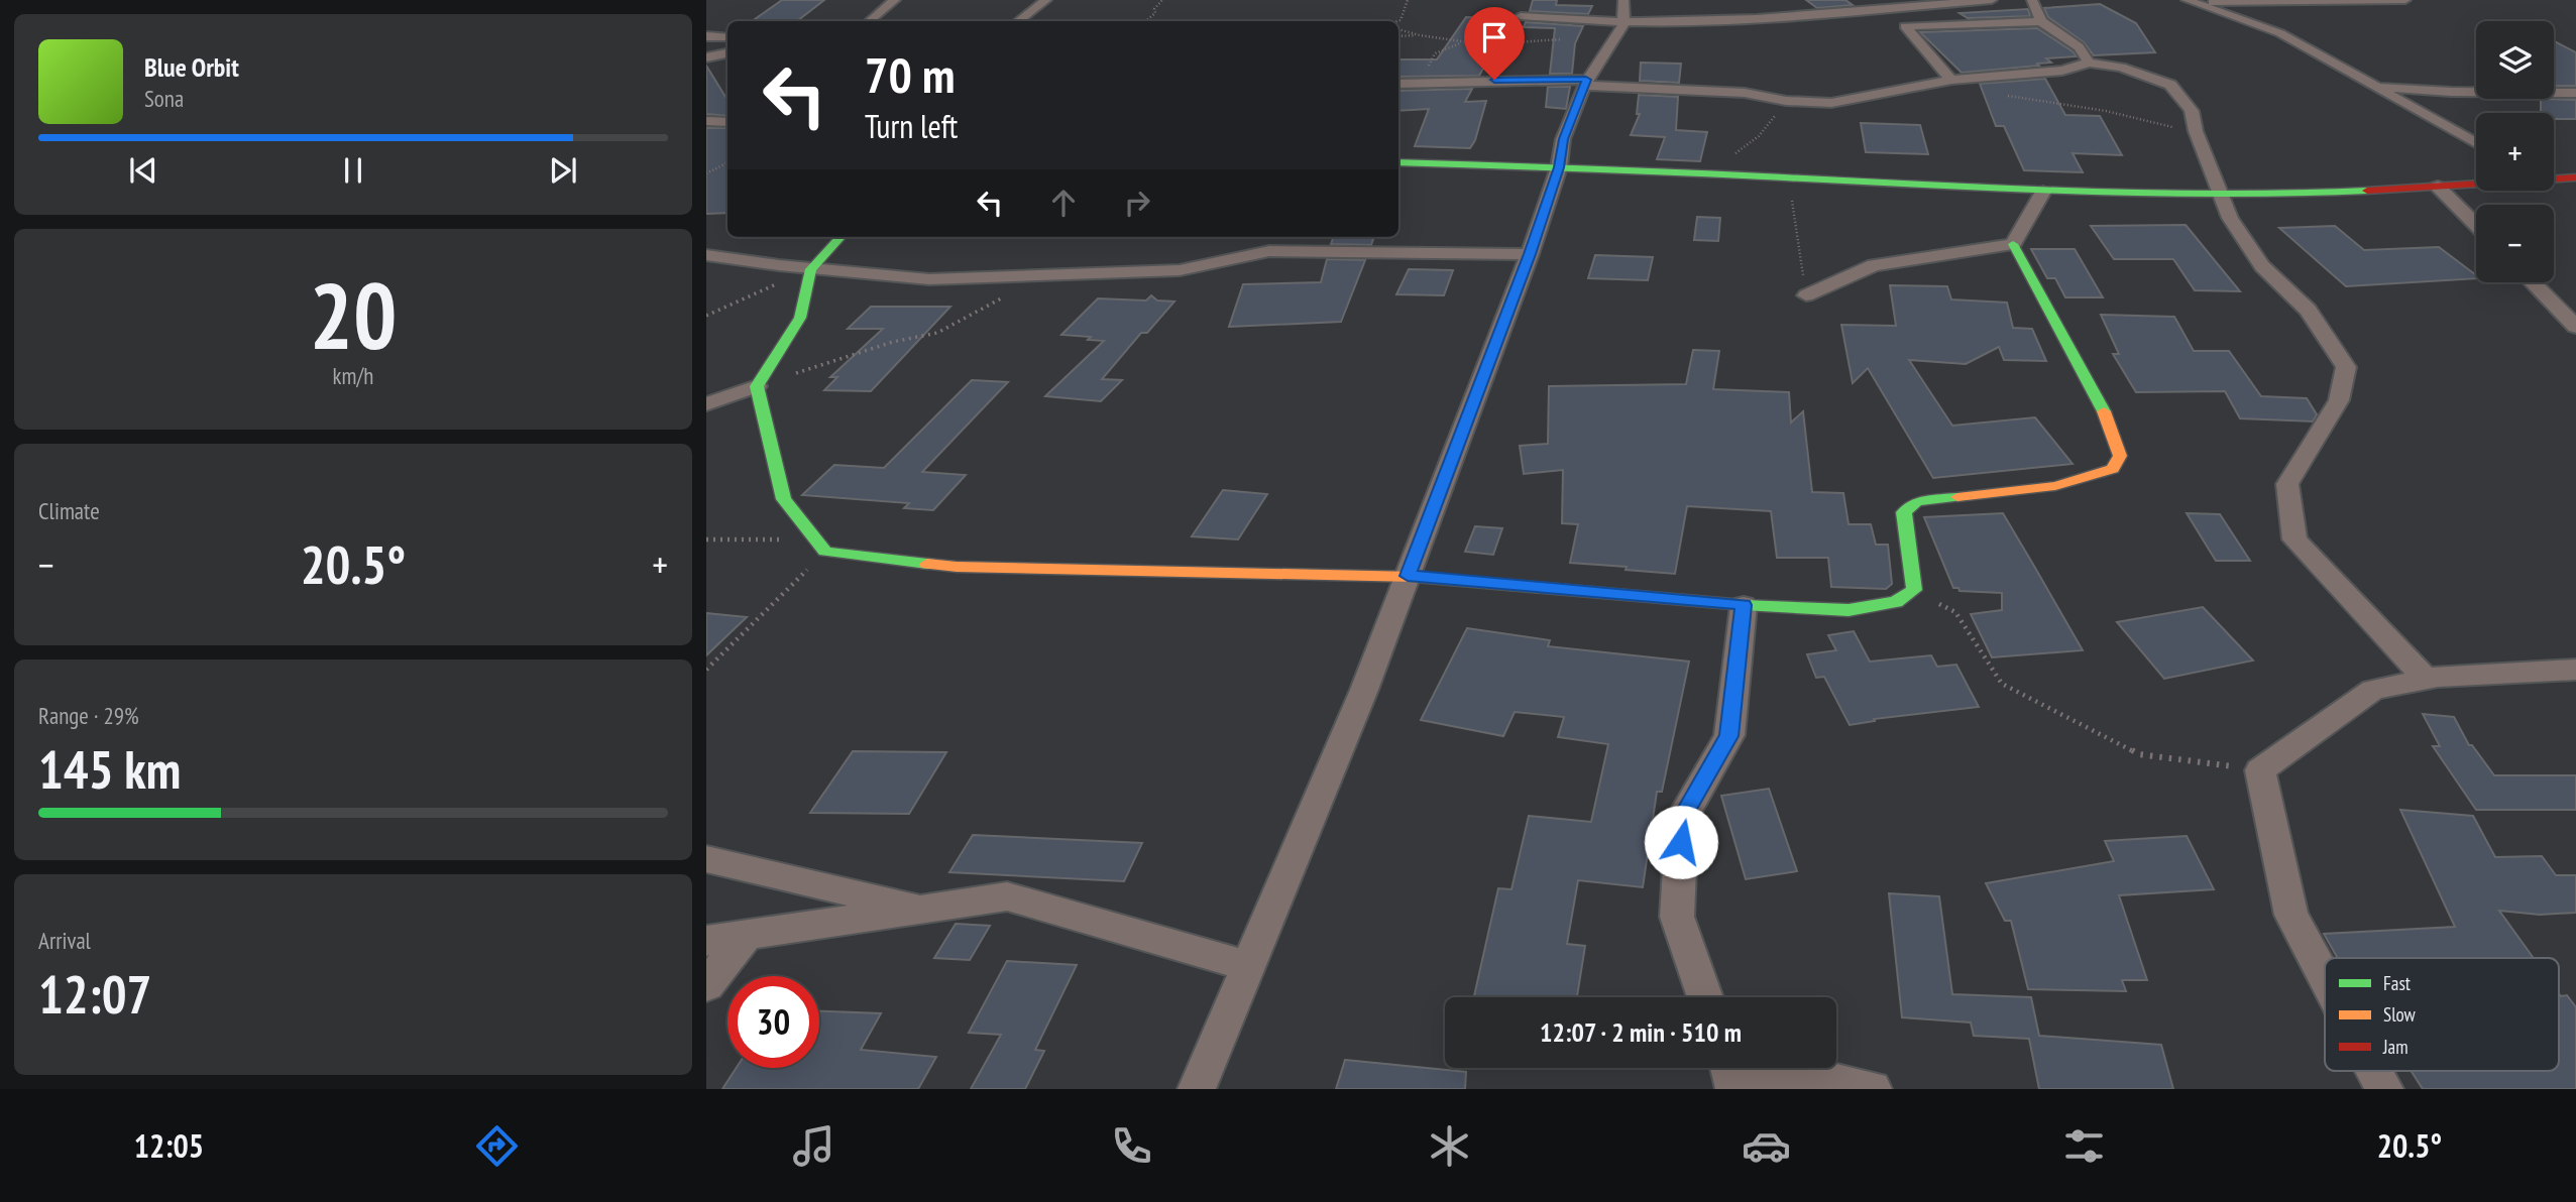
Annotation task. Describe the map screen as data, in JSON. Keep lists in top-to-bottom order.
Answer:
{
  "legend": ["Fast", "Slow", "Jam"],
  "page": {
    "map_buttons": ["+", "−"],
    "turn": ["70 m", "Turn left"],
    "song": ["Blue Orbit", "Sona"],
    "tile": [
      ["20", "km/h"],
      "Climate",
      ["Range · 29%", "145 km"],
      ["Arrival", "12:07"]
    ],
    "heat": ["−", "20.5°", "+"],
    "limit": "30",
    "trip": "12:07 · 2 min · 510 m",
    "tabs": ["12:05", "20.5°"]
  }
}
